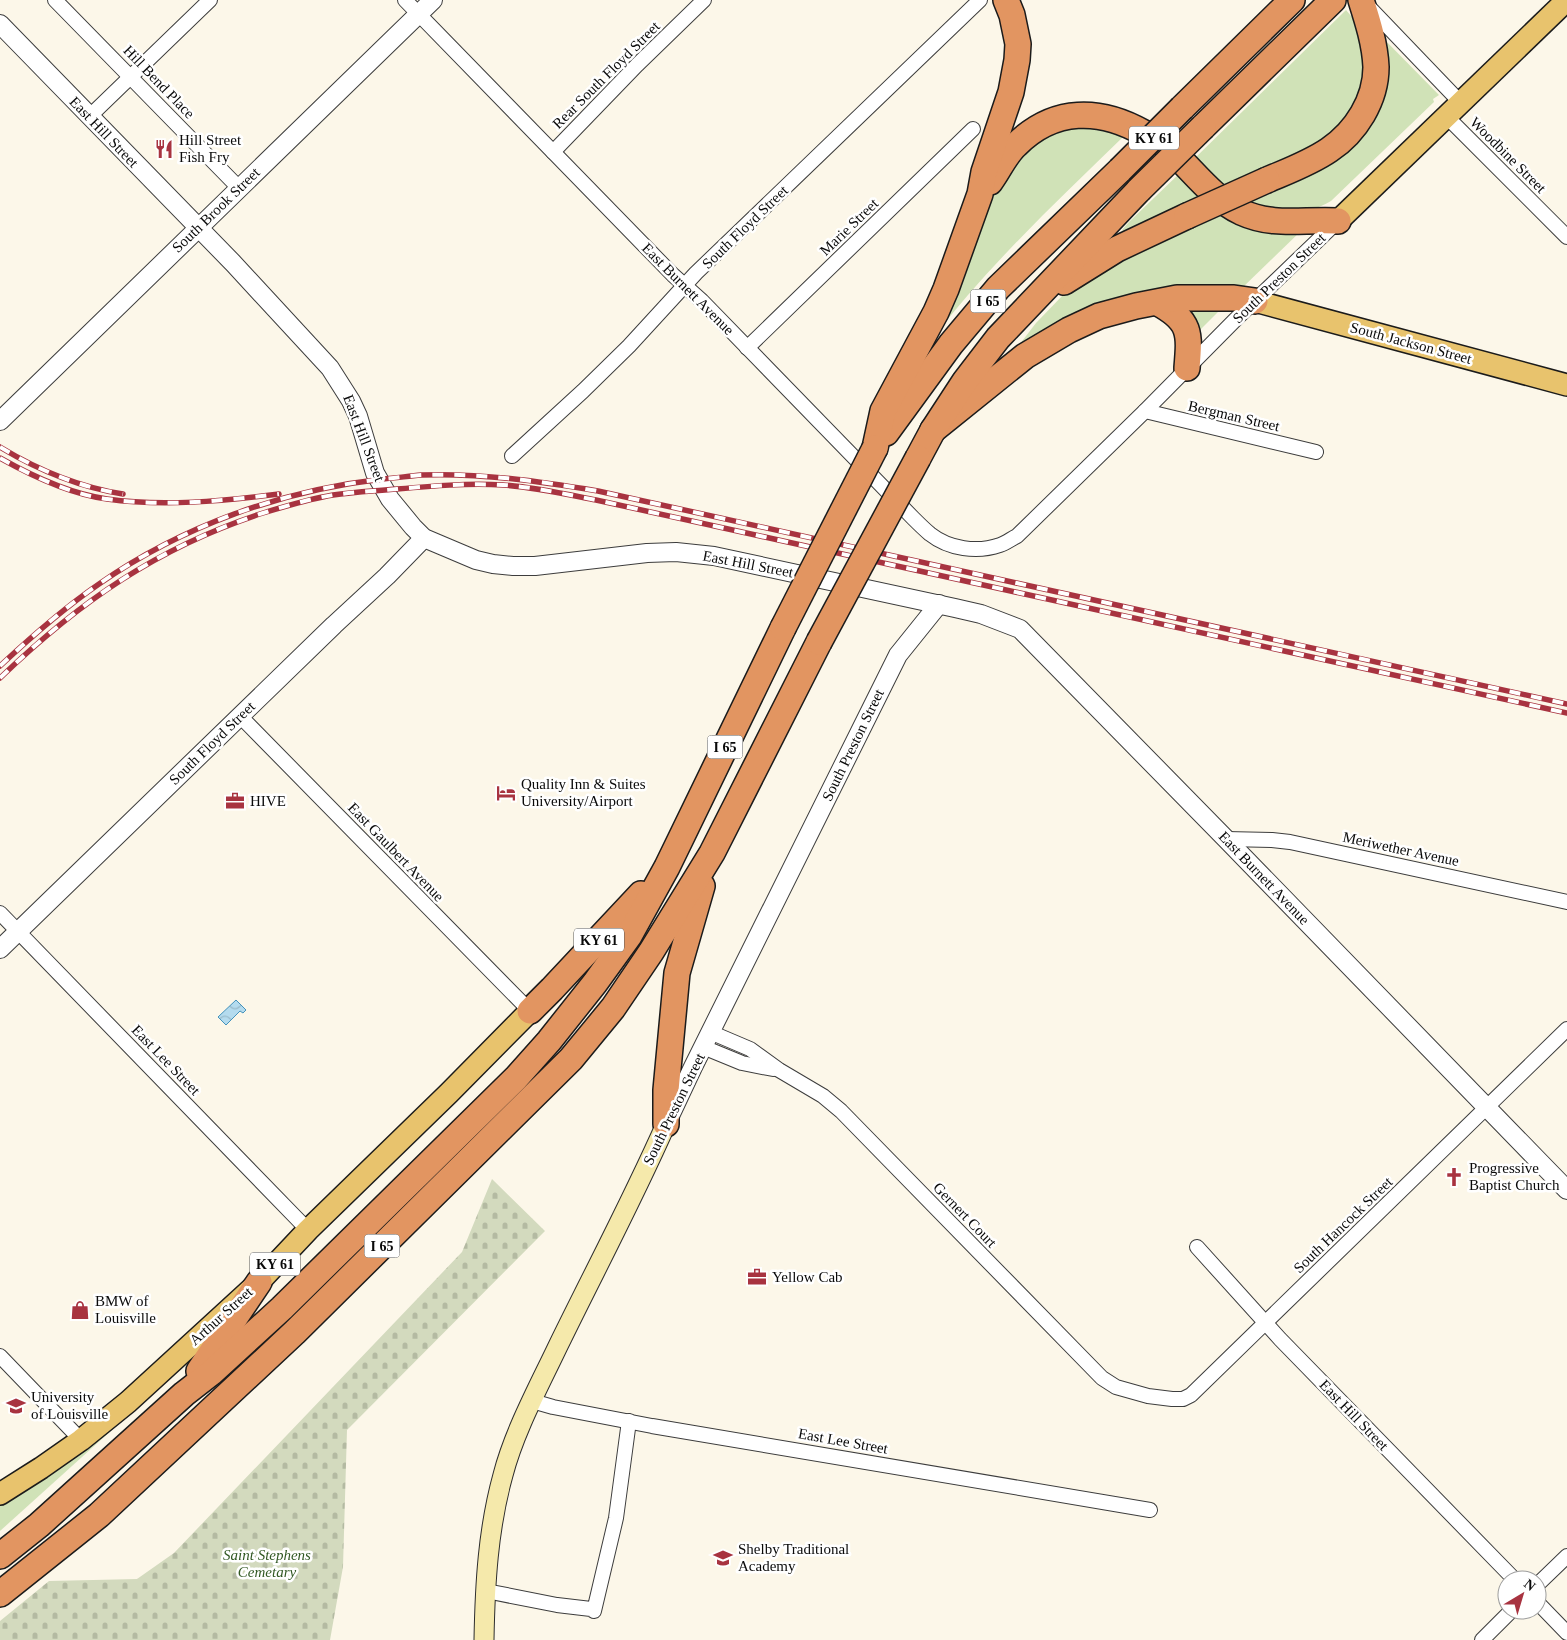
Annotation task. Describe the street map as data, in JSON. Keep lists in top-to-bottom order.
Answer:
{
  "streets": {
    "highway": ["KY 61", "I 65"],
    "main road": ["South Preston Street", "South Jackson Street", "Arthur Street"],
    "street": [
      "Rear South Floyd Street",
      "Hill Bend Place",
      "East Hill Street",
      "Woodbine Street",
      "South Brook Street",
      "South Floyd Street",
      "Marie Street",
      "East Burnett Avenue",
      "Bergman Street",
      "Meriwether Avenue",
      "East Gaulbert Avenue",
      "East Lee Street",
      "Gernert Court",
      "South Hancock Street"
    ]
  },
  "crossings": [
    ["Rear South Floyd Street", "East Burnett Avenue"],
    ["Hill Bend Place", "South Brook Street"],
    ["East Hill Street", "South Brook Street"],
    ["East Hill Street", "South Floyd Street"],
    ["East Hill Street", "South Preston Street"],
    ["East Hill Street", "East Burnett Avenue"],
    ["East Hill Street", "South Hancock Street"],
    ["KY 61", "South Preston Street"],
    ["KY 61", "I 65"],
    ["KY 61", "East Gaulbert Avenue"],
    ["KY 61", "Arthur Street"],
    ["Woodbine Street", "South Preston Street"],
    ["South Brook Street", "East Burnett Avenue"],
    ["South Floyd Street", "East Burnett Avenue"],
    ["South Floyd Street", "East Gaulbert Avenue"],
    ["South Floyd Street", "East Lee Street"],
    ["Marie Street", "East Burnett Avenue"],
    ["South Preston Street", "East Burnett Avenue"],
    ["South Preston Street", "South Jackson Street"],
    ["South Preston Street", "Bergman Street"],
    ["South Preston Street", "East Lee Street"],
    ["South Preston Street", "Gernert Court"],
    ["East Burnett Avenue", "Meriwether Avenue"],
    ["East Burnett Avenue", "South Hancock Street"],
    ["East Gaulbert Avenue", "Arthur Street"],
    ["East Lee Street", "Arthur Street"],
    ["Gernert Court", "South Hancock Street"]
  ],
  "parks": ["Saint Stephens Cemetary"],
  "places": {
    "restaurant": ["Hill Street Fish Fry"],
    "hotel": ["Quality Inn & Suites University/Airport"],
    "office": ["HIVE", "Yellow Cab"],
    "church": ["Progressive Baptist Church"],
    "shop": ["BMW of Louisville"],
    "school or university": ["University of Louisville", "Shelby Traditional Academy"]
  },
  "north": "top right"
}
